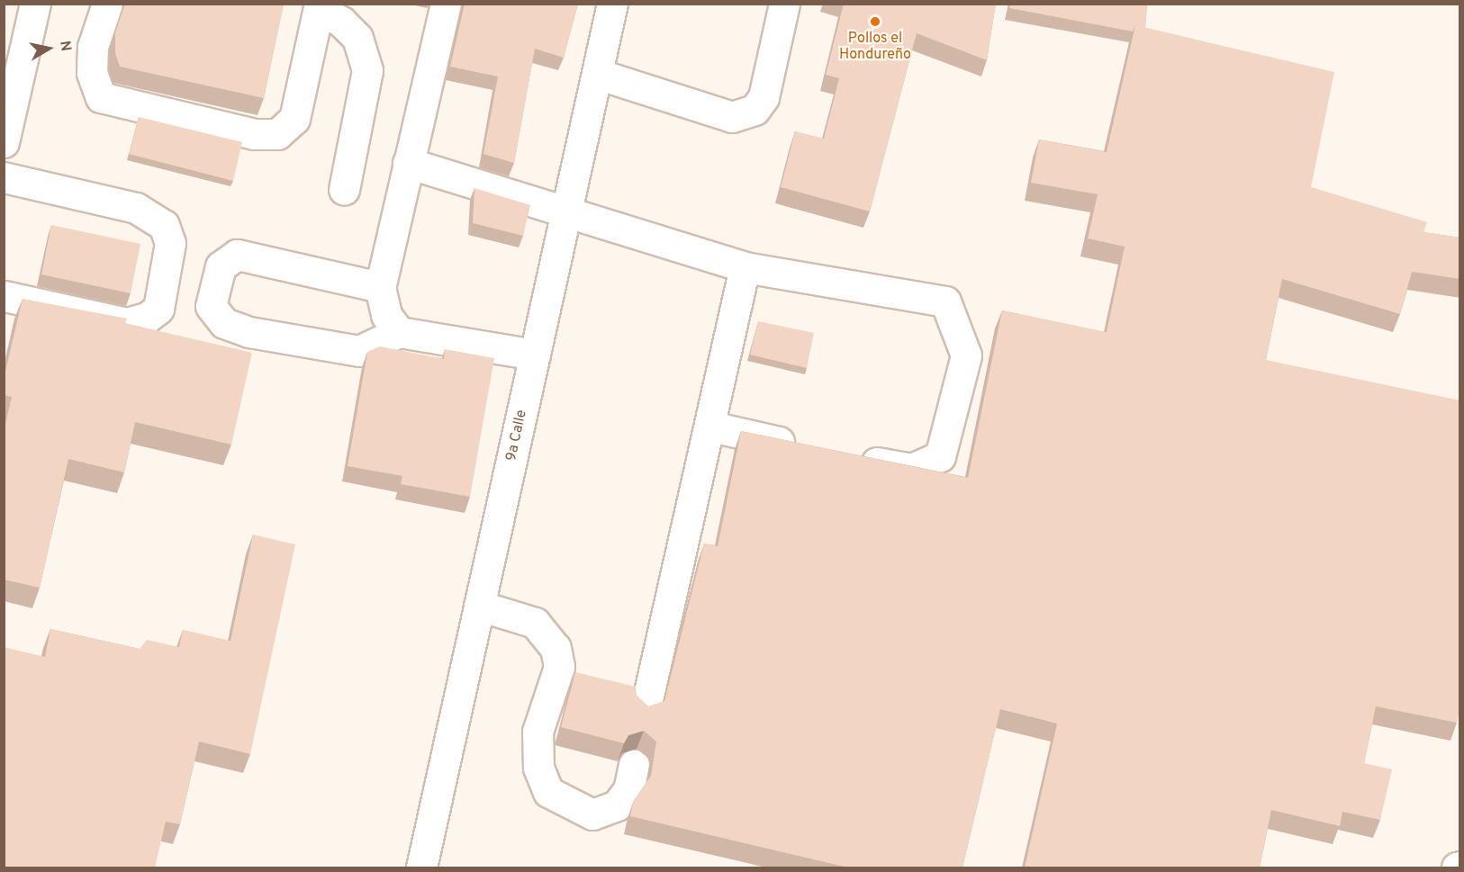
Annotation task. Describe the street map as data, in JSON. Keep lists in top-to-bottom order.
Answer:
{
  "streets": {
    "street": ["9a Calle"]
  },
  "places": ["Pollos el Hondureño"],
  "north": "right"
}
